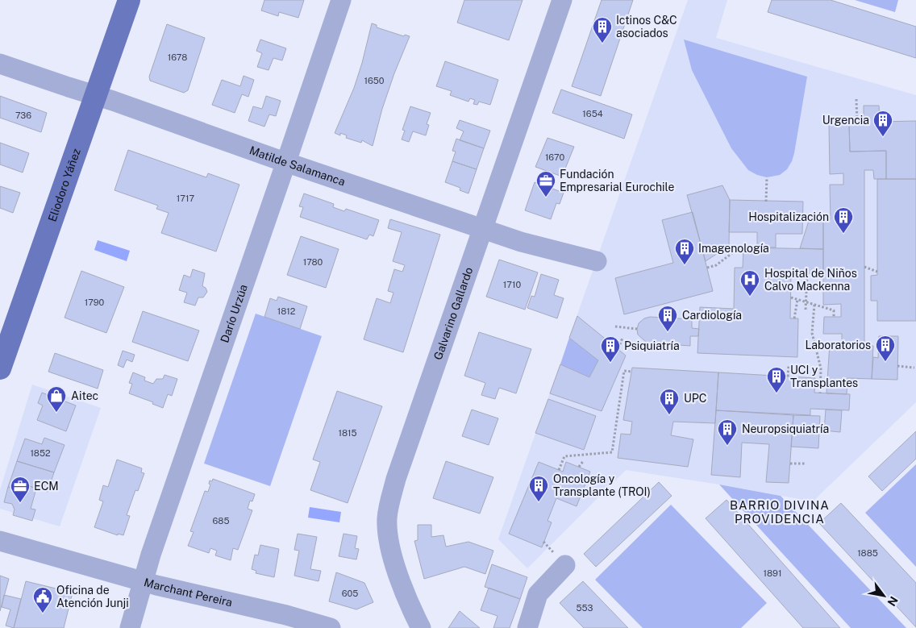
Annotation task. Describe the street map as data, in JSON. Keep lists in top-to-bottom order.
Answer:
{
  "streets": {
    "main road": ["Eliodoro Yáñez"],
    "street": [
      "Matilde Salamanca",
      "Darío Urzúa",
      "Galvarino Gallardo",
      "Marchant Pereira"
    ]
  },
  "crossings": [
    ["Matilde Salamanca", "Eliodoro Yáñez"],
    ["Matilde Salamanca", "Darío Urzúa"],
    ["Matilde Salamanca", "Galvarino Gallardo"],
    ["Darío Urzúa", "Marchant Pereira"]
  ],
  "districts": ["BARRIO DIVINA PROVIDENCIA"],
  "places": {
    "building": [
      "Ictinos C&C asociados",
      "Urgencia",
      "Hospitalización",
      "Imagenología",
      "Cardiología",
      "Laboratorios",
      "Psiquiatría",
      "UCI y Transplantes",
      "UPC",
      "Neuropsiquiatría",
      "Oncología y Transplante (TROI)"
    ],
    "office": ["Fundación Empresarial Eurochile", "ECM"],
    "hospital": ["Hospital de Niños Calvo Mackenna"],
    "shop": ["Aitec"],
    "public building": ["Oficina de Atención Junji"]
  },
  "house_numbers": [
    "1678",
    "1650",
    "1654",
    "736",
    "1670",
    "1717",
    "1780",
    "1710",
    "1790",
    "1812",
    "1815",
    "1852",
    "685",
    "1885",
    "1891",
    "605",
    "553"
  ],
  "north": "bottom right"
}
